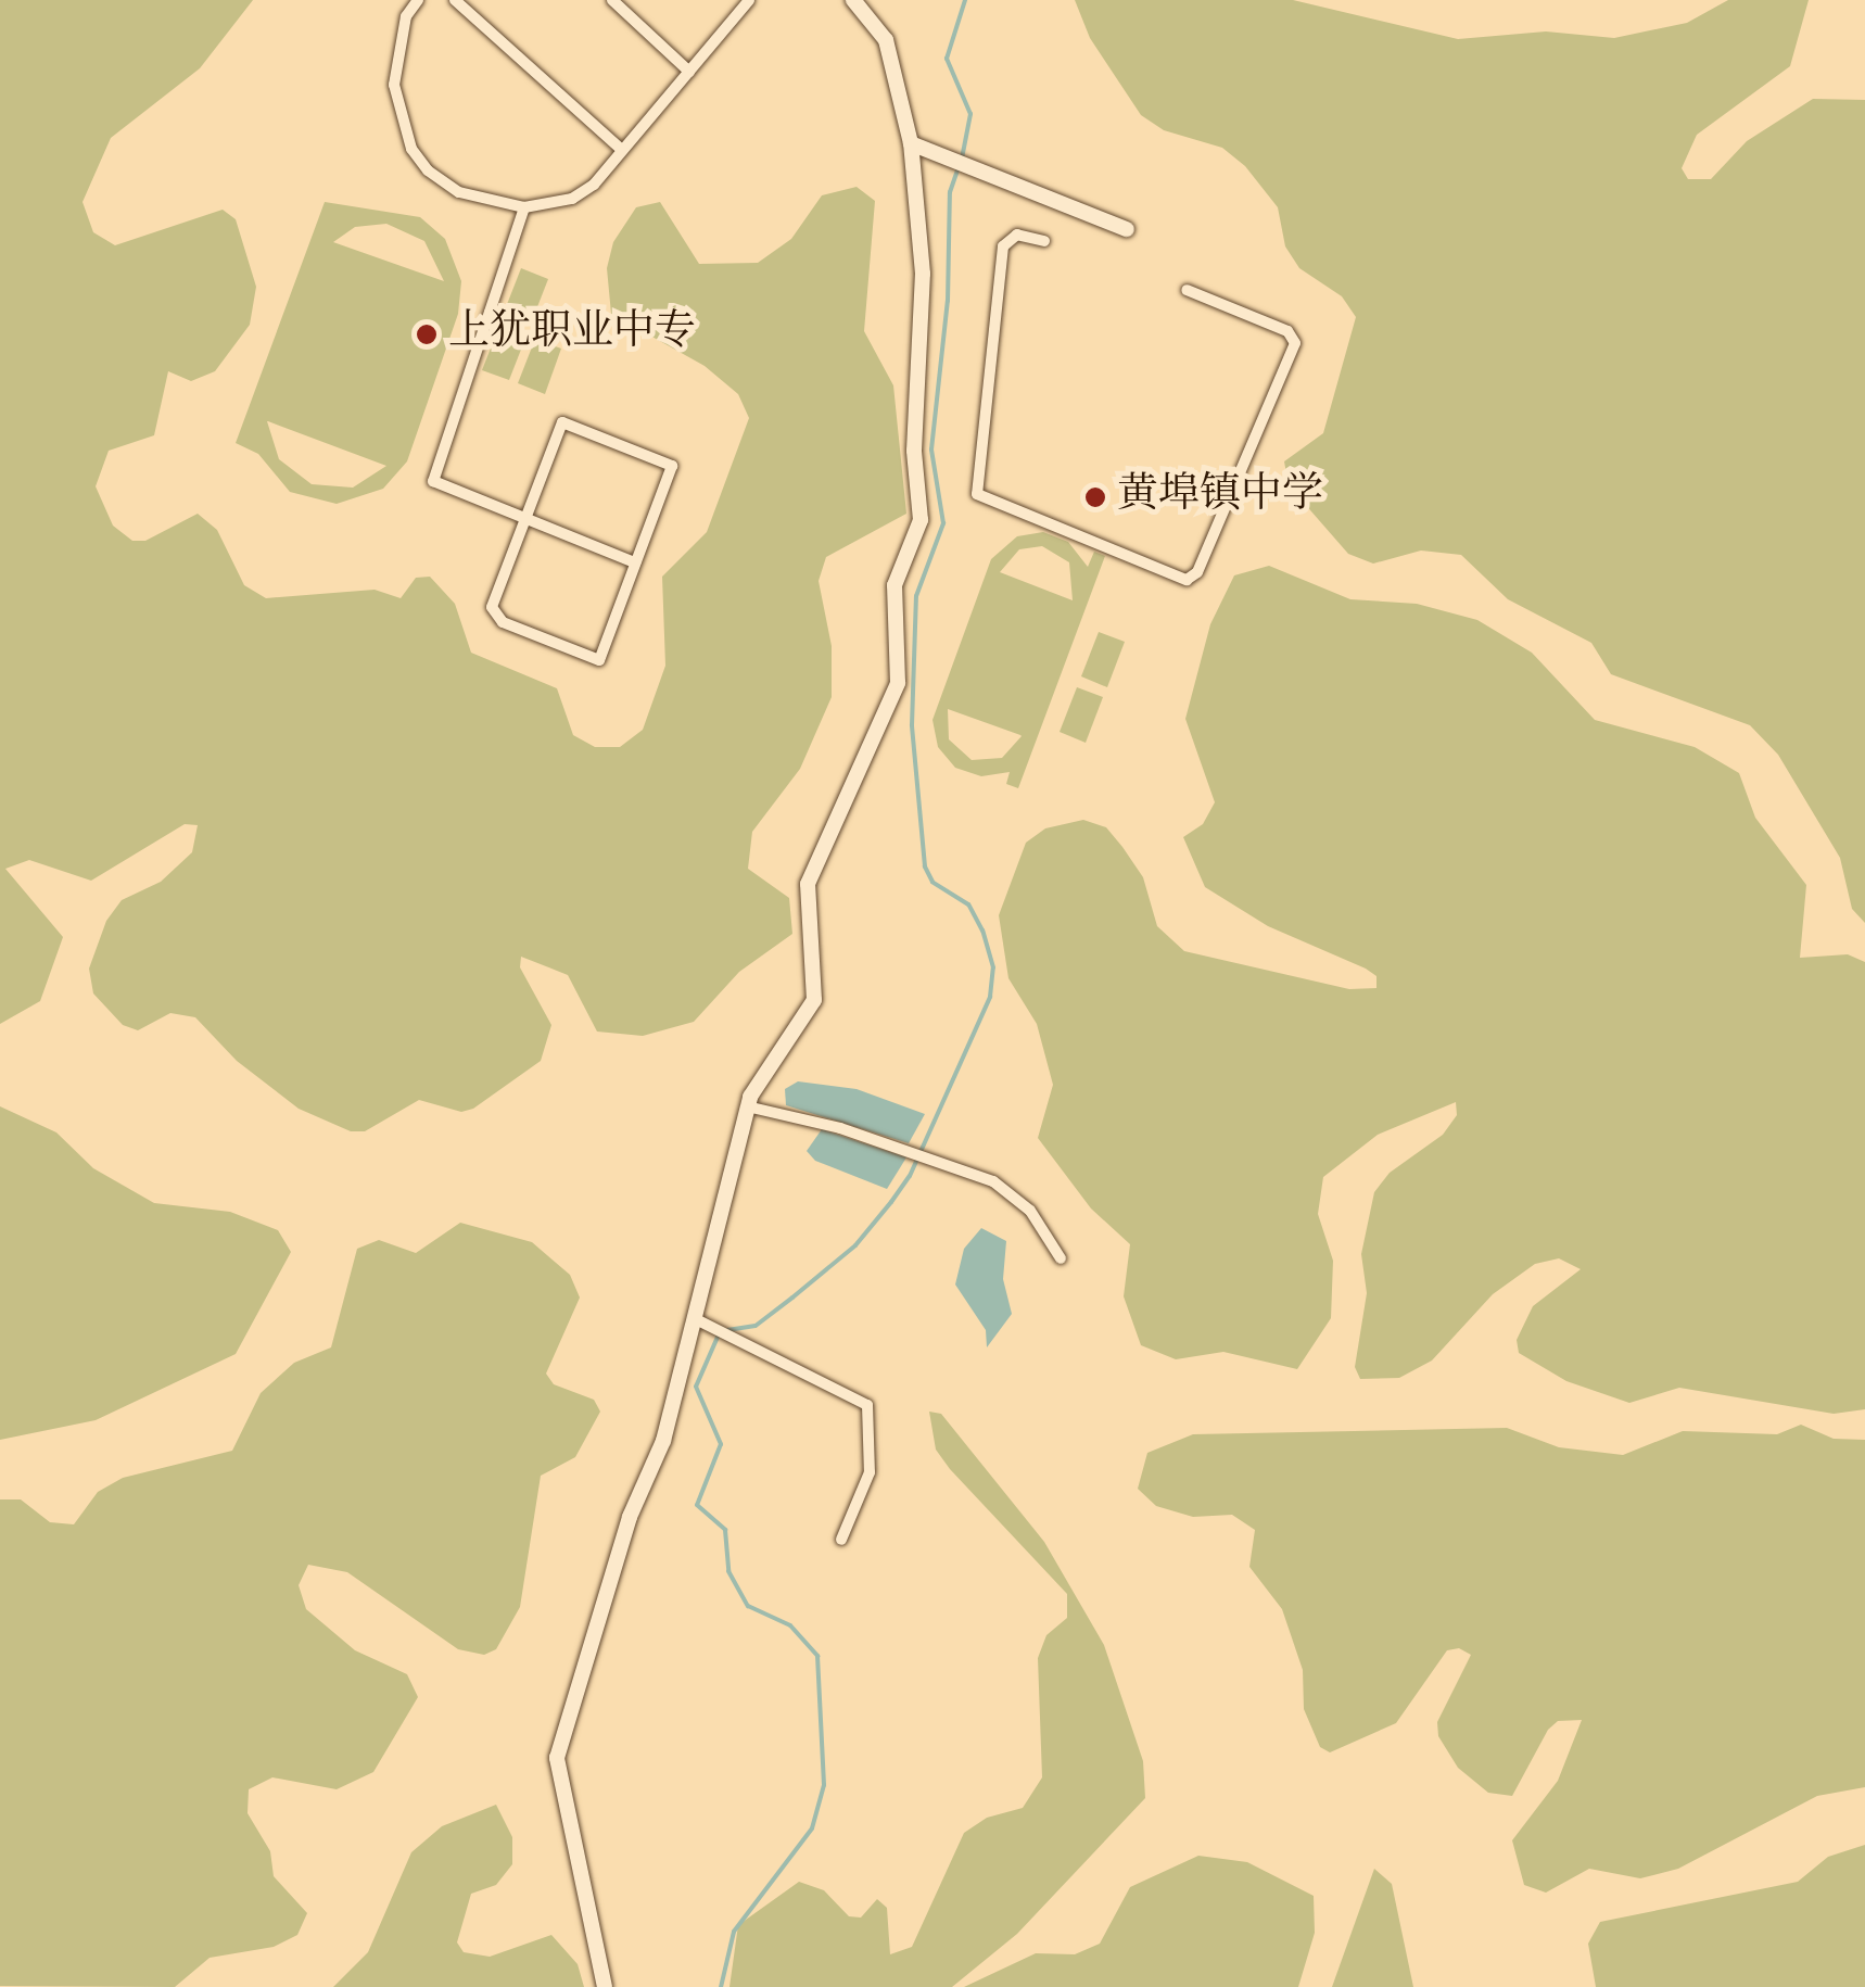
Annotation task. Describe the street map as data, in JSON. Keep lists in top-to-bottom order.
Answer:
{
  "places": ["上犹职业中专", "黄埠镇中学"]
}
